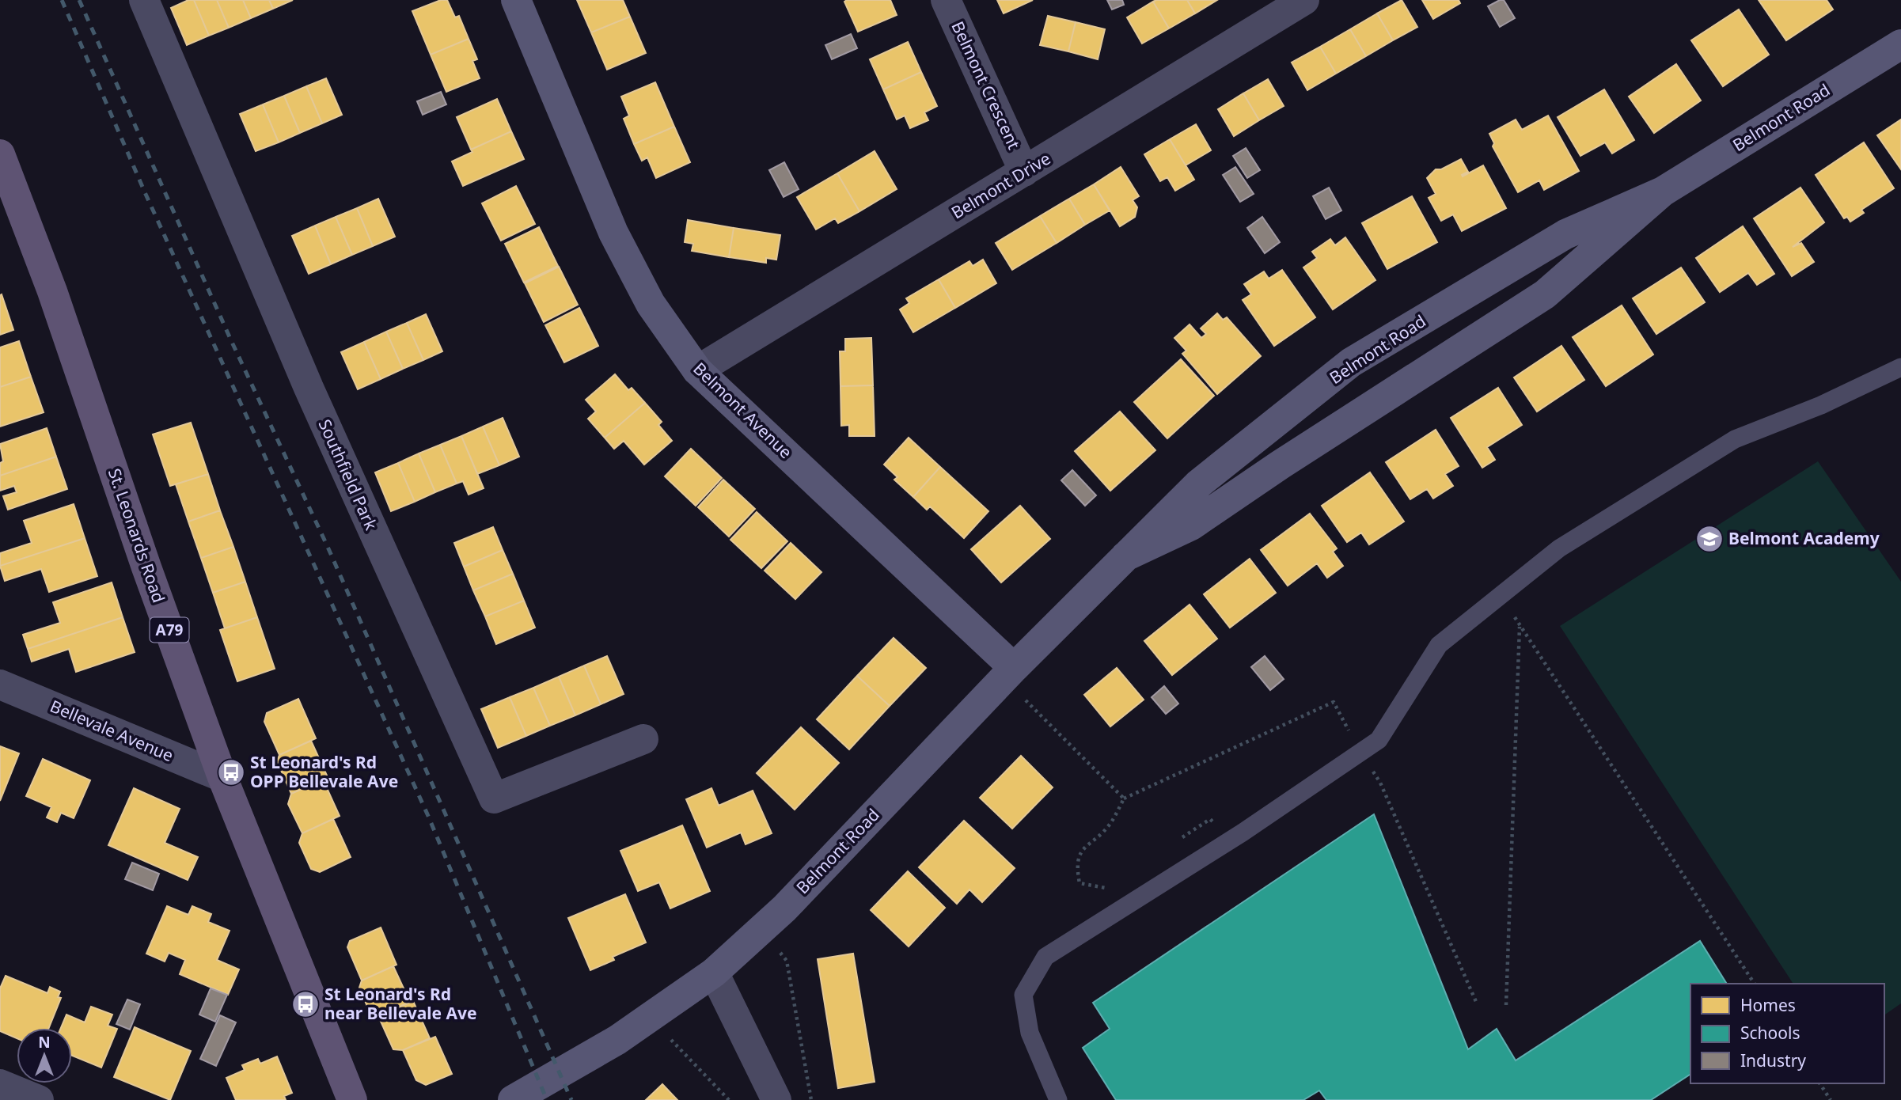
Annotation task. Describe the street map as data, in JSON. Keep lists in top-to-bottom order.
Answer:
{
  "streets": {
    "main road": ["St. Leonards Road", "A79"],
    "street": [
      "Belmont Crescent",
      "Belmont Road",
      "Belmont Drive",
      "Belmont Avenue",
      "Southfield Park",
      "Bellevale Avenue"
    ]
  },
  "crossings": [
    ["Belmont Crescent", "Belmont Drive"],
    ["Belmont Road", "Belmont Avenue"],
    ["Belmont Drive", "Belmont Avenue"],
    ["St. Leonards Road", "Bellevale Avenue"]
  ],
  "places": {
    "school or university": ["Belmont Academy"],
    "bus stop": ["St Leonard's Rd OPP Bellevale Ave", "St Leonard's Rd near Bellevale Ave"]
  },
  "legend": ["Homes", "Schools", "Industry"],
  "north": "top"
}
